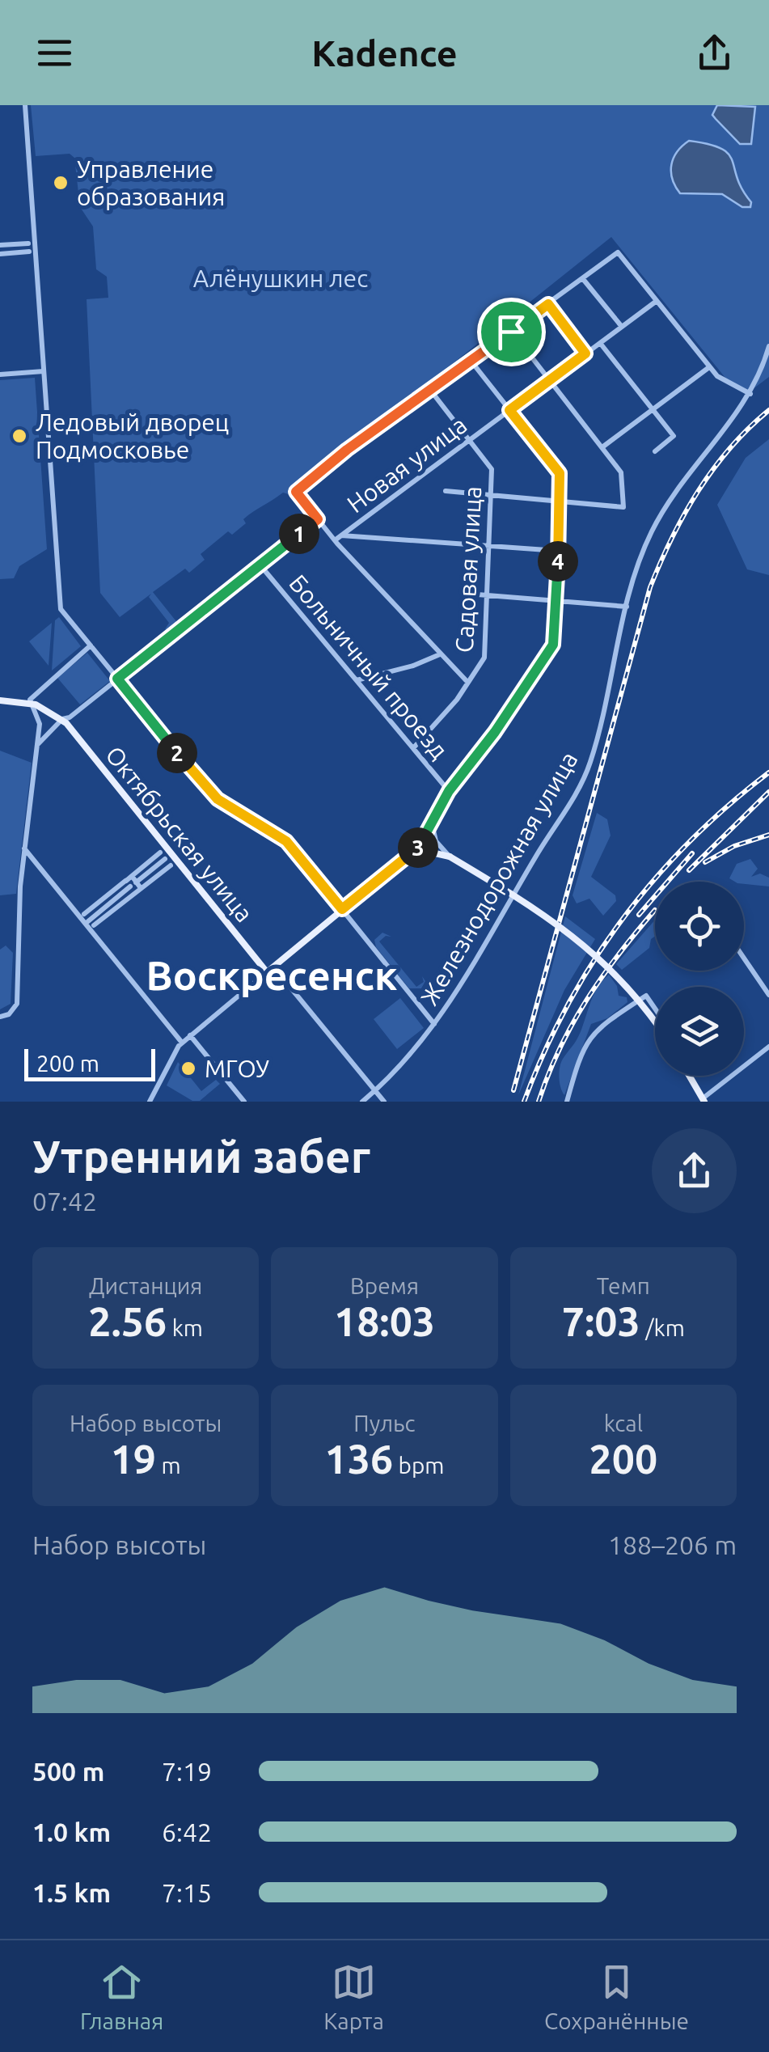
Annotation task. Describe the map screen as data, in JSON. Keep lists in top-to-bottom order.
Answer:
{
  "streets": {
    "main road": ["Октябрьская улица"],
    "street": [
      "Новая улица",
      "Садовая улица",
      "Больничный проезд",
      "Железнодорожная улица"
    ]
  },
  "crossings": [
    ["Новая улица", "Садовая улица"],
    ["Садовая улица", "Больничный проезд"]
  ],
  "districts": ["Воскресенск"],
  "parks": ["Алёнушкин лес"],
  "places": ["Управление образования", "Ледовый дворец Подмосковье", "МГОУ"],
  "scale_bar": "200 m",
  "page": {
    "header": "Kadence",
    "pins": [
      "1",
      "4",
      "2",
      "3"
    ],
    "scale": "200 m",
    "heading": ["Утренний забег", "07:42"],
    "stats": [
      ["Дистанция", "2.56 km"],
      ["Время", "18:03"],
      ["Темп", "7:03 /km"],
      ["Набор высоты", "19 m"],
      ["Пульс", "136 bpm"],
      ["kcal", "200"]
    ],
    "chart": ["Набор высоты", "188–206 m"],
    "list": [
      {
        "name": "500 m",
        "note": "7:19"
      },
      {
        "name": "1.0 km",
        "note": "6:42"
      },
      {
        "name": "1.5 km",
        "note": "7:15"
      }
    ],
    "tabs": ["Главная", "Карта", "Сохранённые"]
  }
}
